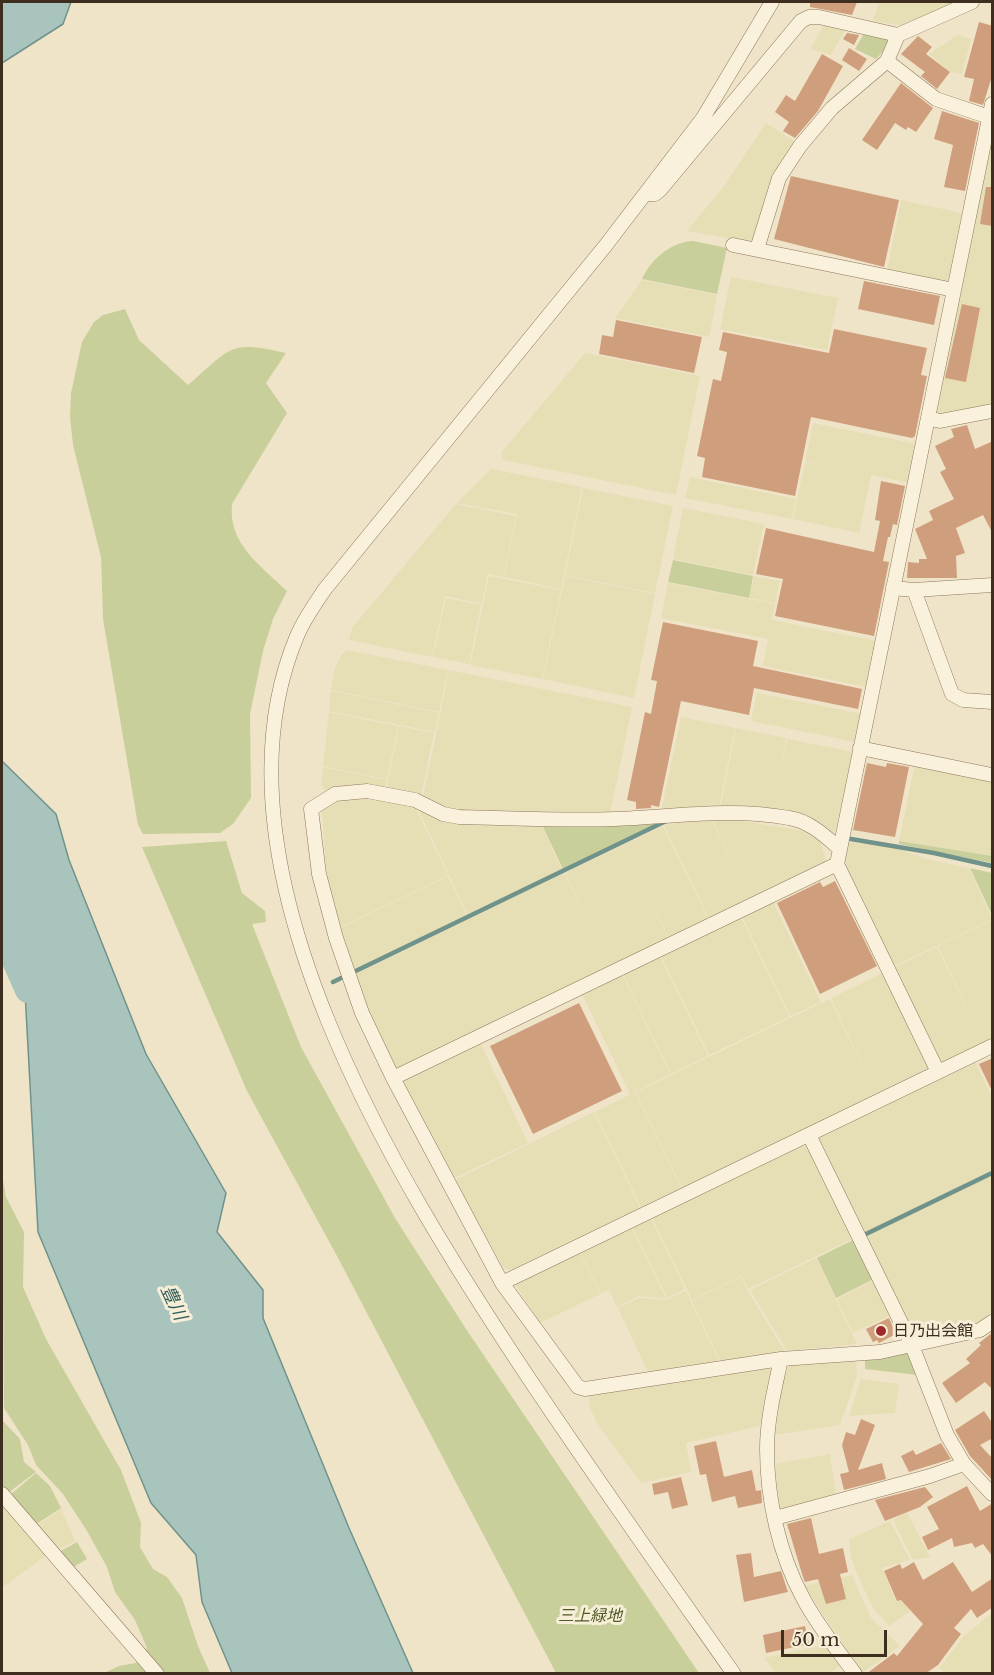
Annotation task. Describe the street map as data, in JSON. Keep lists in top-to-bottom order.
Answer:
{
  "water": ["豊川"],
  "parks": ["三上緑地"],
  "places": ["日乃出会館"],
  "scale_bar": "50 m"
}
